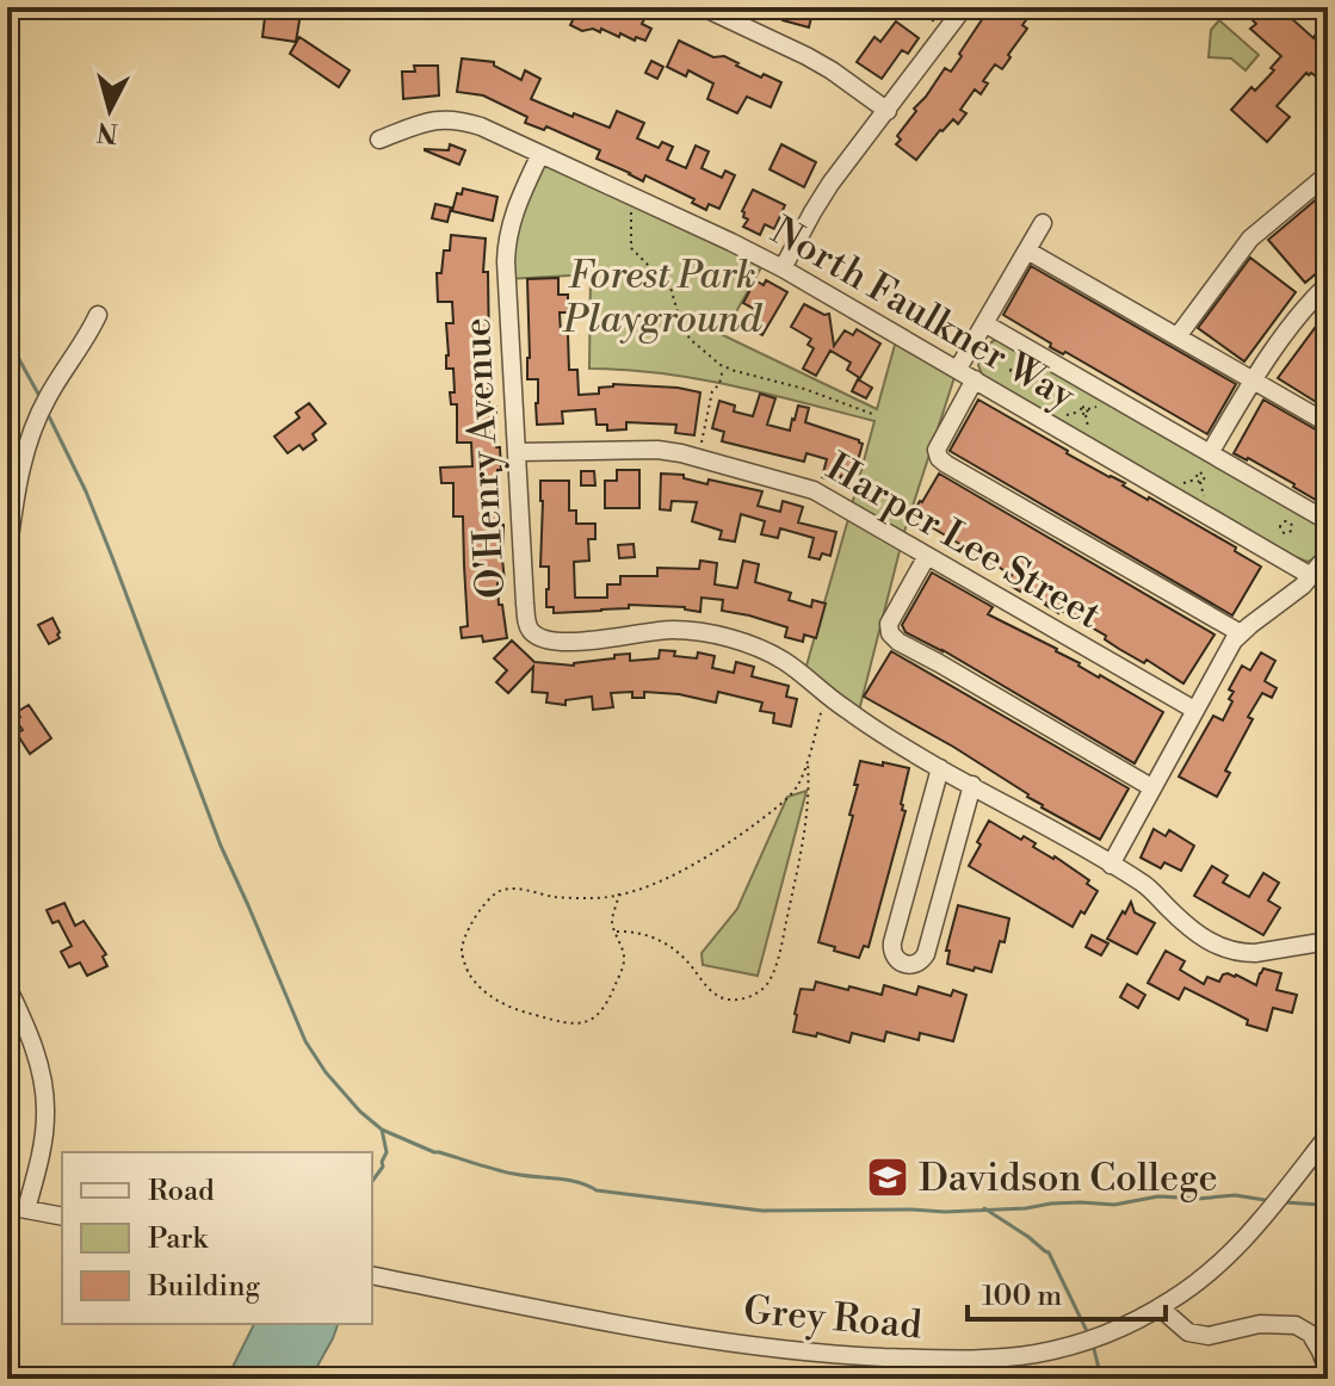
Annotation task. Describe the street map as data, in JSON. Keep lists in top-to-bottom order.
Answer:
{
  "streets": {
    "street": [
      "North Faulkner Way",
      "O'Henry Avenue",
      "Harper Lee Street",
      "Grey Road"
    ]
  },
  "crossings": [
    ["North Faulkner Way", "O'Henry Avenue"],
    ["O'Henry Avenue", "Harper Lee Street"]
  ],
  "parks": ["Forest Park Playground"],
  "places": {
    "school or university": ["Davidson College"]
  },
  "legend": ["Road", "Park", "Building"],
  "scale_bar": "100 m",
  "north": "bottom"
}
